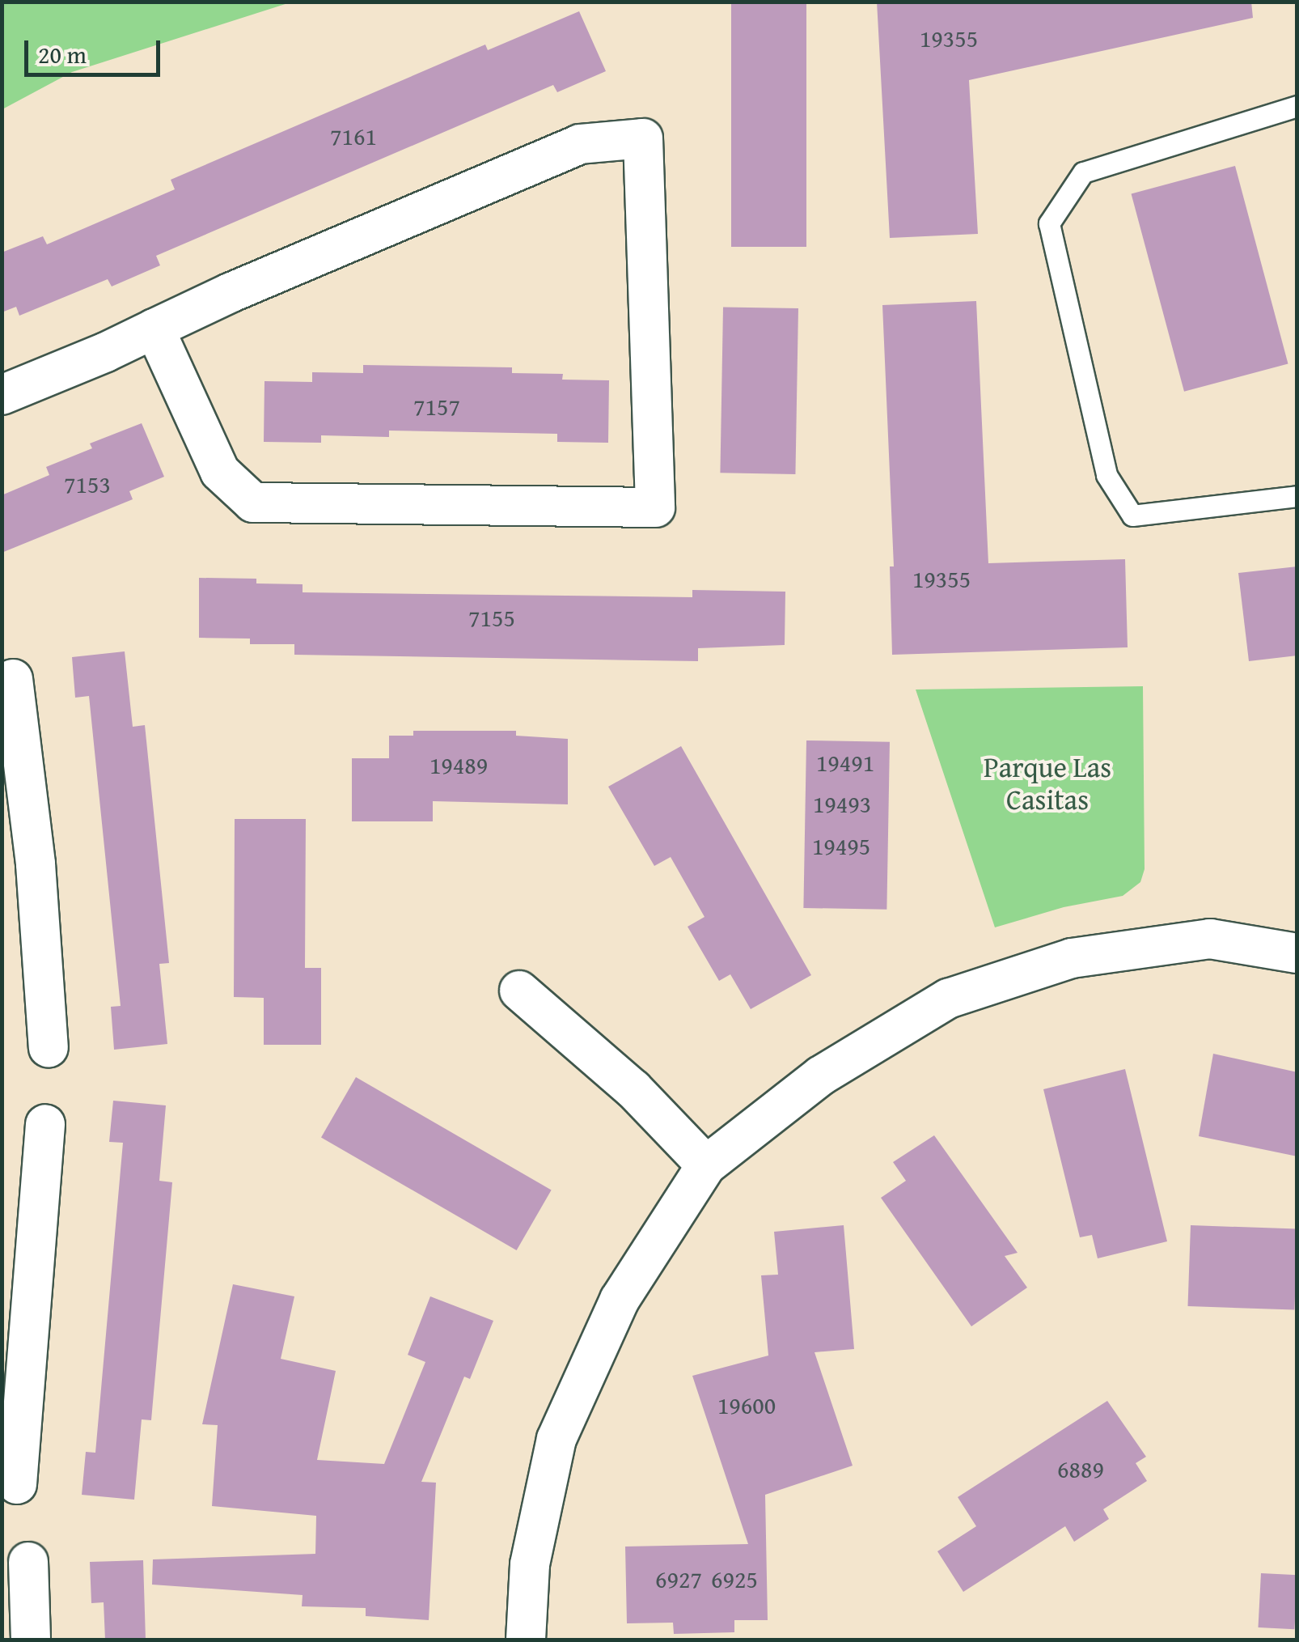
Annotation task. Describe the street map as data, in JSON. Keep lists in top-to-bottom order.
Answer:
{
  "parks": ["Parque Las Casitas"],
  "house_numbers": [
    "19355",
    "7161",
    "7157",
    "7153",
    "19355",
    "7155",
    "19491",
    "19489",
    "19493",
    "19495",
    "19600",
    "6889",
    "6927",
    "6925"
  ],
  "scale_bar": "20 m"
}
